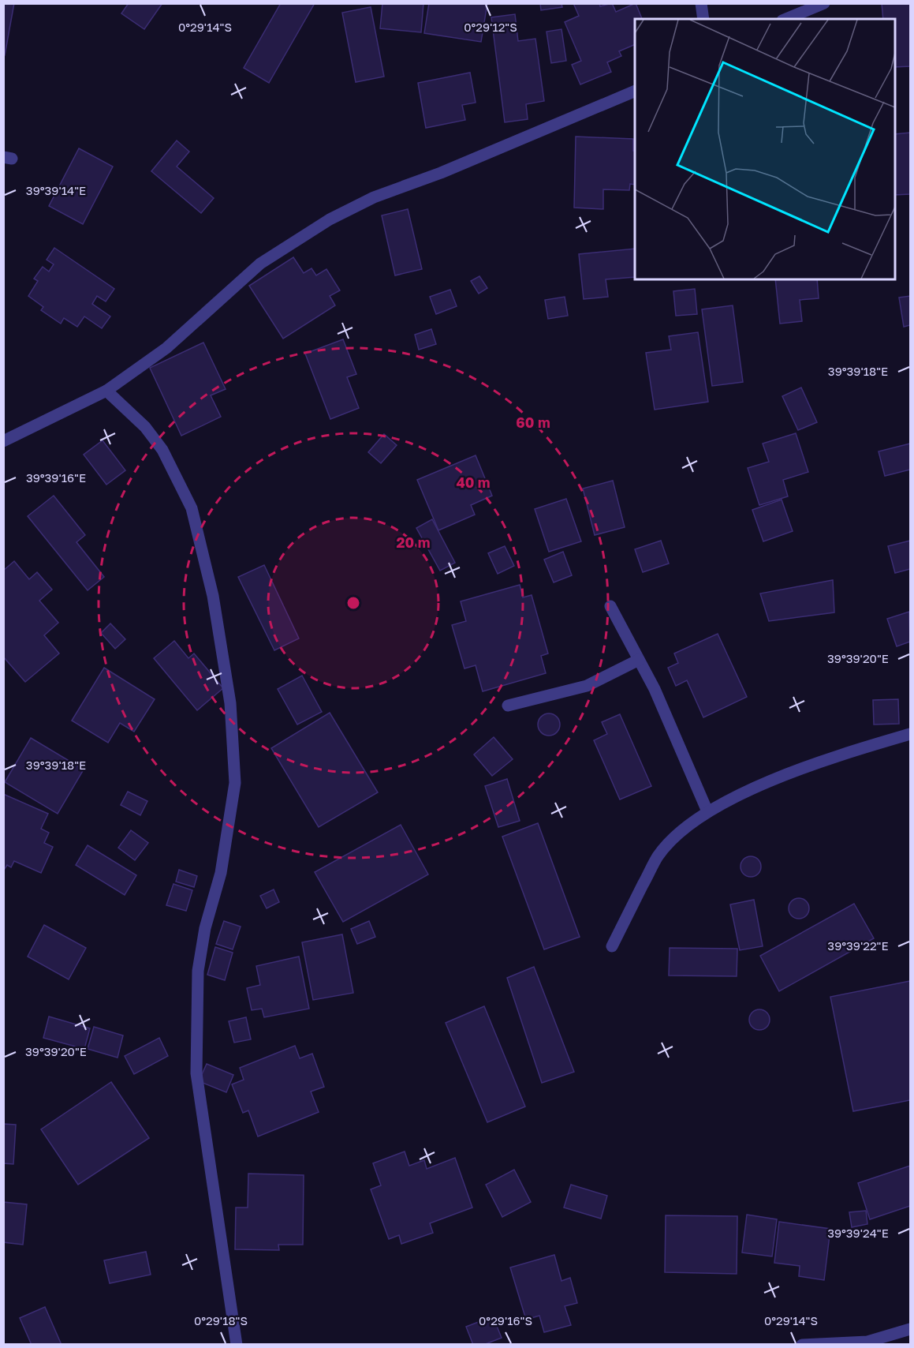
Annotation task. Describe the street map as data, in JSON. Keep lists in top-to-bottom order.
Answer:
{
  "coordinates": [
    "0°29'12\"S",
    "0°29'14\"S",
    "39°39'14\"E",
    "39°39'18\"E",
    "39°39'16\"E",
    "39°39'20\"E",
    "39°39'22\"E",
    "39°39'24\"E",
    "0°29'18\"S",
    "0°29'16\"S"
  ],
  "rings": ["60 m", "40 m", "20 m"]
}
